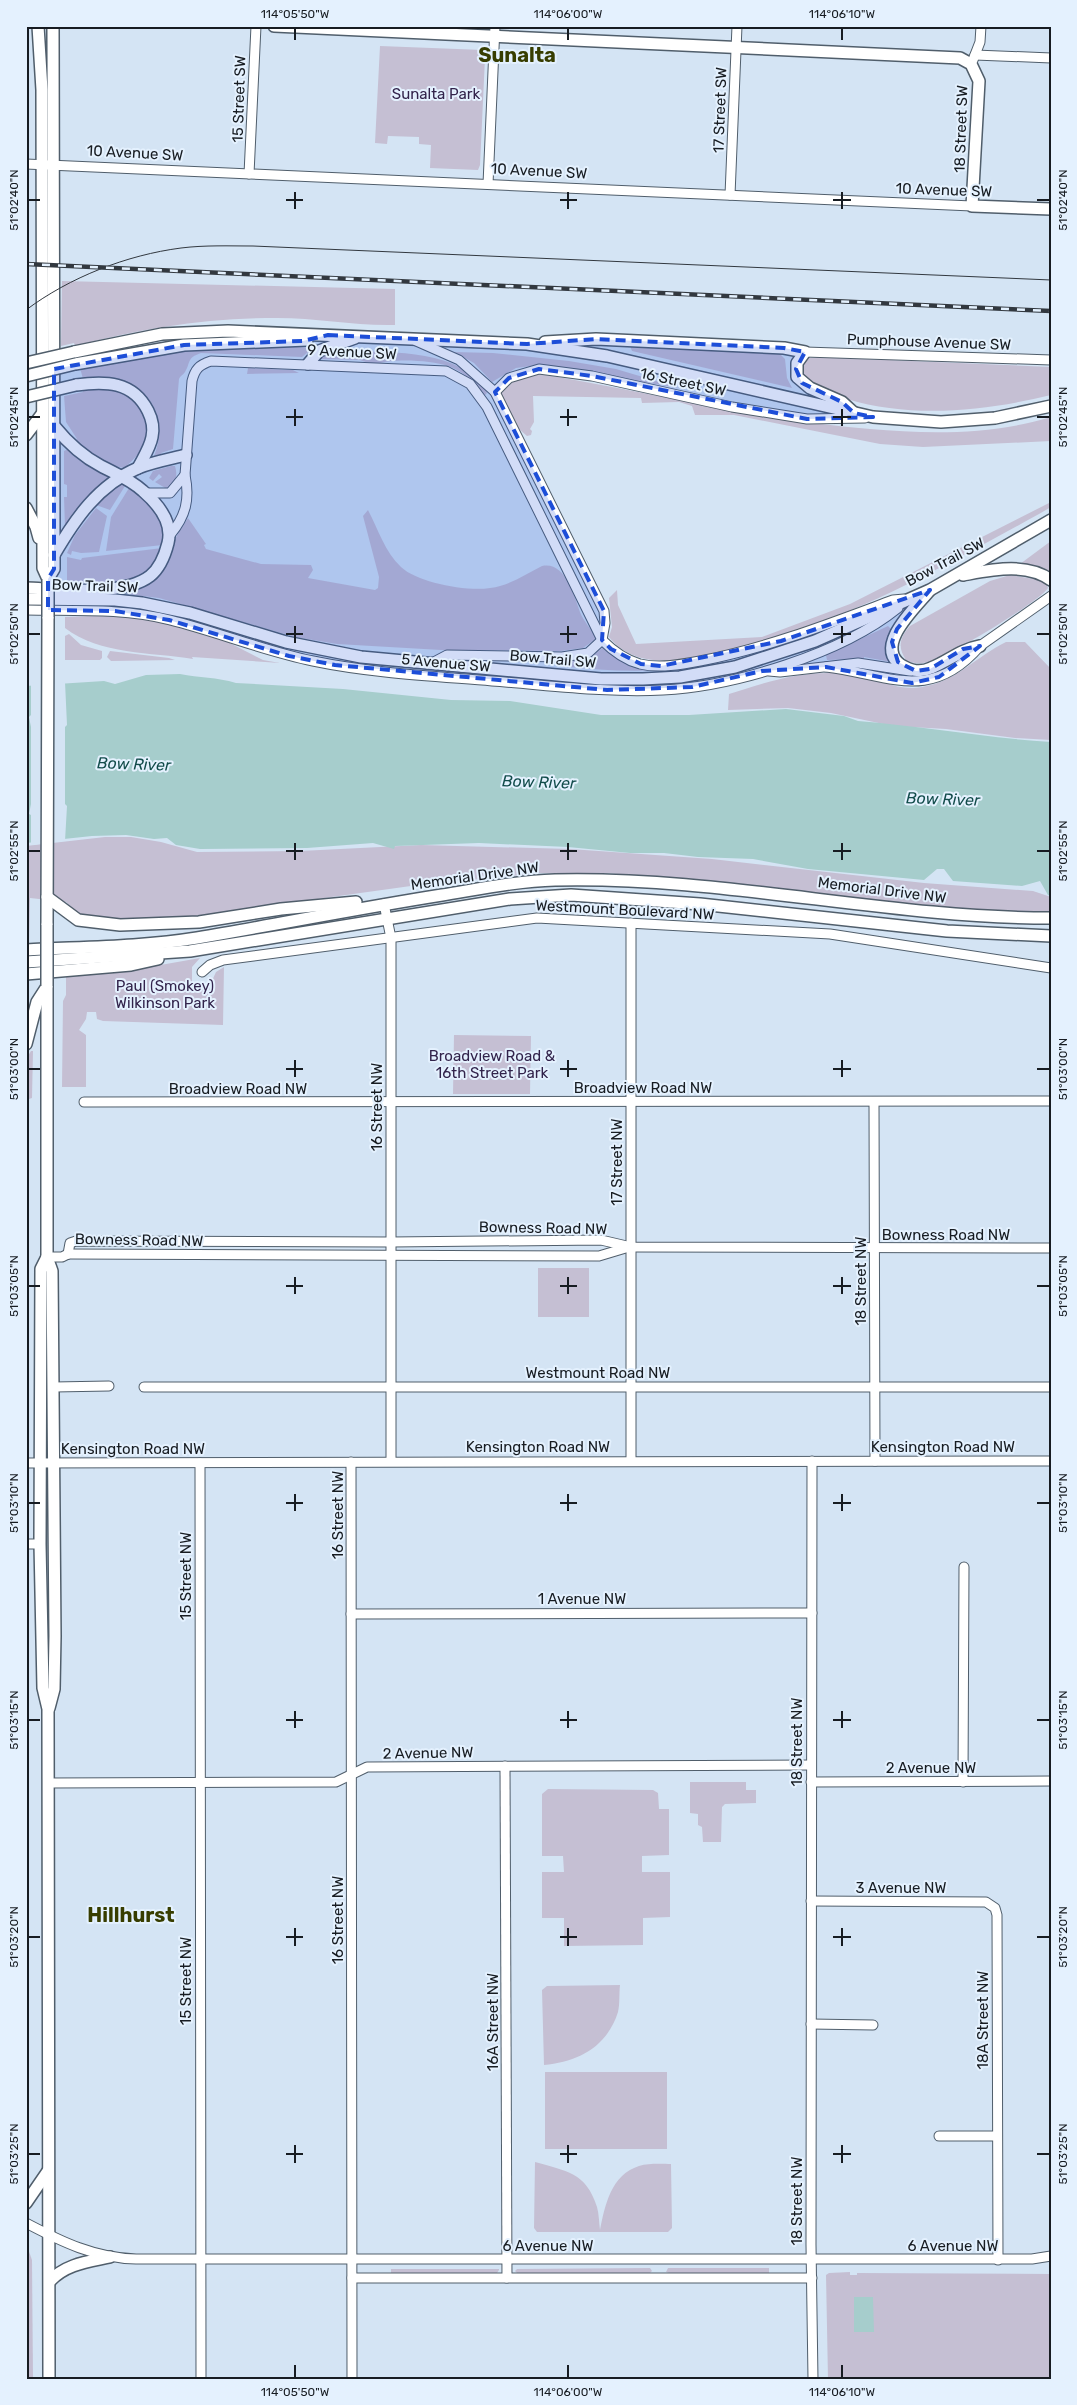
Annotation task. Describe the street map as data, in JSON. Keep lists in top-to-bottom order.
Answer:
{
  "streets": {
    "main road": [
      "18 Street SW",
      "10 Avenue SW",
      "Bow Trail SW",
      "Memorial Drive NW"
    ],
    "street": [
      "15 Street SW",
      "17 Street SW",
      "Pumphouse Avenue SW",
      "9 Avenue SW",
      "16 Street SW",
      "5 Avenue SW",
      "Westmount Boulevard NW",
      "Broadview Road NW",
      "16 Street NW",
      "17 Street NW",
      "Bowness Road NW",
      "18 Street NW",
      "Westmount Road NW",
      "Kensington Road NW",
      "15 Street NW",
      "1 Avenue NW",
      "2 Avenue NW",
      "3 Avenue NW",
      "18A Street NW",
      "16A Street NW",
      "6 Avenue NW"
    ]
  },
  "crossings": [
    ["15 Street SW", "10 Avenue SW"],
    ["17 Street SW", "10 Avenue SW"],
    ["18 Street SW", "10 Avenue SW"],
    ["Bow Trail SW", "5 Avenue SW"],
    ["Memorial Drive NW", "16 Street NW"],
    ["Westmount Boulevard NW", "16 Street NW"],
    ["Westmount Boulevard NW", "17 Street NW"],
    ["Broadview Road NW", "16 Street NW"],
    ["Broadview Road NW", "17 Street NW"],
    ["Broadview Road NW", "18 Street NW"],
    ["16 Street NW", "Bowness Road NW"],
    ["16 Street NW", "Westmount Road NW"],
    ["16 Street NW", "Kensington Road NW"],
    ["16 Street NW", "1 Avenue NW"],
    ["16 Street NW", "2 Avenue NW"],
    ["16 Street NW", "6 Avenue NW"],
    ["17 Street NW", "Bowness Road NW"],
    ["17 Street NW", "Westmount Road NW"],
    ["17 Street NW", "Kensington Road NW"],
    ["Bowness Road NW", "18 Street NW"],
    ["18 Street NW", "Westmount Road NW"],
    ["18 Street NW", "Kensington Road NW"],
    ["18 Street NW", "1 Avenue NW"],
    ["18 Street NW", "2 Avenue NW"],
    ["18 Street NW", "3 Avenue NW"],
    ["18 Street NW", "6 Avenue NW"],
    ["Kensington Road NW", "15 Street NW"],
    ["15 Street NW", "2 Avenue NW"],
    ["15 Street NW", "6 Avenue NW"],
    ["2 Avenue NW", "16A Street NW"],
    ["3 Avenue NW", "18A Street NW"],
    ["18A Street NW", "6 Avenue NW"],
    ["16A Street NW", "6 Avenue NW"]
  ],
  "districts": ["Sunalta", "Hillhurst"],
  "water": ["Bow River"],
  "parks": ["Sunalta Park", "Paul (Smokey) Wilkinson Park", "Broadview Road & 16th Street Park"],
  "coordinates": [
    "114°05'50\"W",
    "114°06'00\"W",
    "114°06'10\"W",
    "51°02'40\"N",
    "51°02'45\"N",
    "51°02'50\"N",
    "51°02'55\"N",
    "51°03'00\"N",
    "51°03'05\"N",
    "51°03'10\"N",
    "51°03'15\"N",
    "51°03'20\"N",
    "51°03'25\"N"
  ]
}
